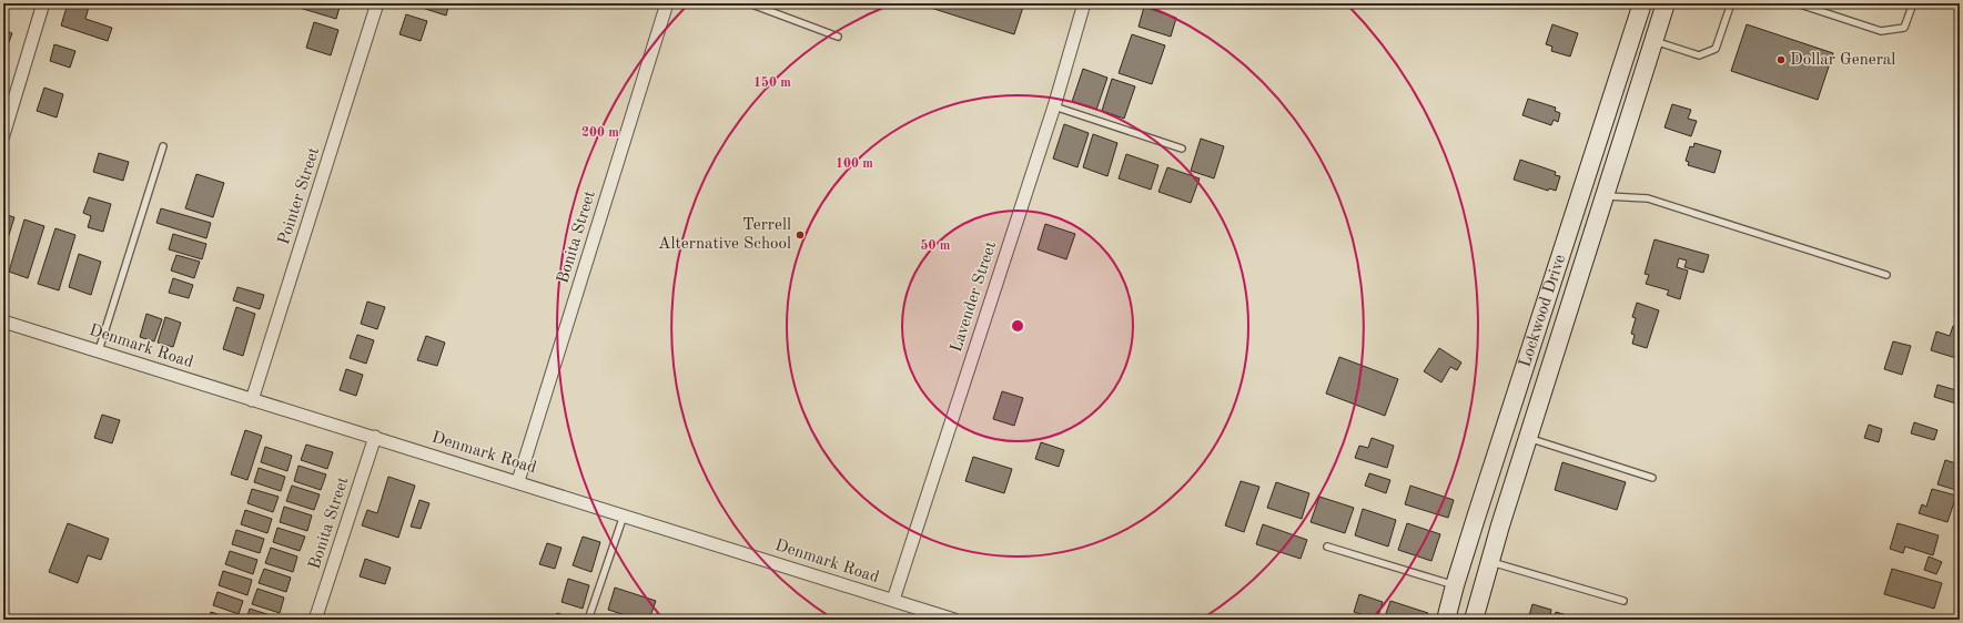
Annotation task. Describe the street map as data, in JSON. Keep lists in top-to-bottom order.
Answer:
{
  "streets": {
    "main road": ["Lockwood Drive"],
    "street": [
      "Pointer Street",
      "Bonita Street",
      "Lavender Street",
      "Denmark Road"
    ]
  },
  "crossings": [
    ["Pointer Street", "Denmark Road"],
    ["Bonita Street", "Denmark Road"],
    ["Lavender Street", "Denmark Road"]
  ],
  "places": ["Dollar General", "Terrell Alternative School"],
  "rings": [
    "150 m",
    "200 m",
    "100 m",
    "50 m"
  ]
}
